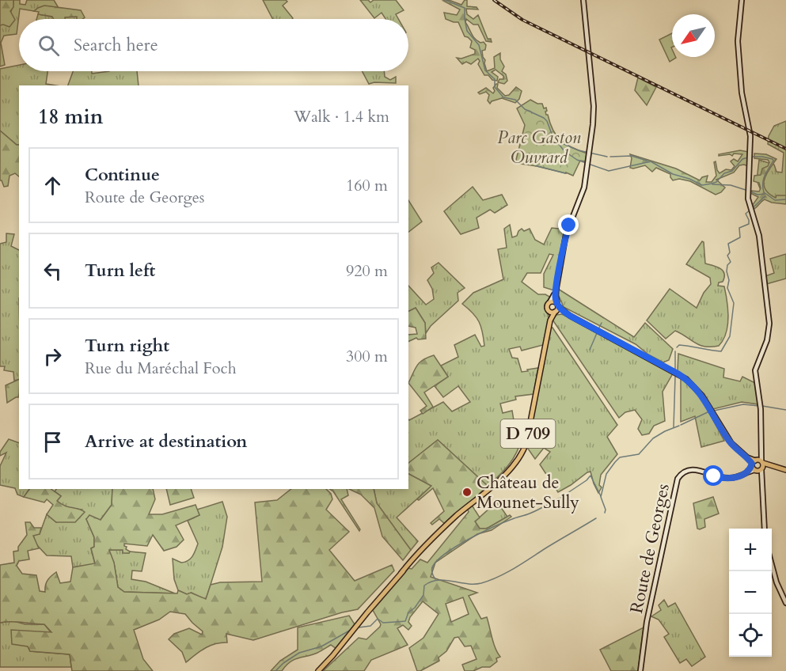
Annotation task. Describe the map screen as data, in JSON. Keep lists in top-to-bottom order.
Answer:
{
  "streets": {
    "main road": ["D 709"],
    "street": ["Route de Georges"]
  },
  "parks": ["Parc Gaston Ouvrard"],
  "places": ["Château de Mounet-Sully"],
  "north": "bottom left",
  "page": {
    "search": "Search here",
    "heading": ["18 min", "Walk · 1.4 km"],
    "list": [
      ["Continue", "Route de Georges", "160 m"],
      ["Turn left", "920 m"],
      ["Turn right", "Rue du Maréchal Foch", "300 m"],
      "Arrive at destination"
    ],
    "map_buttons": ["+", "−"]
  }
}
